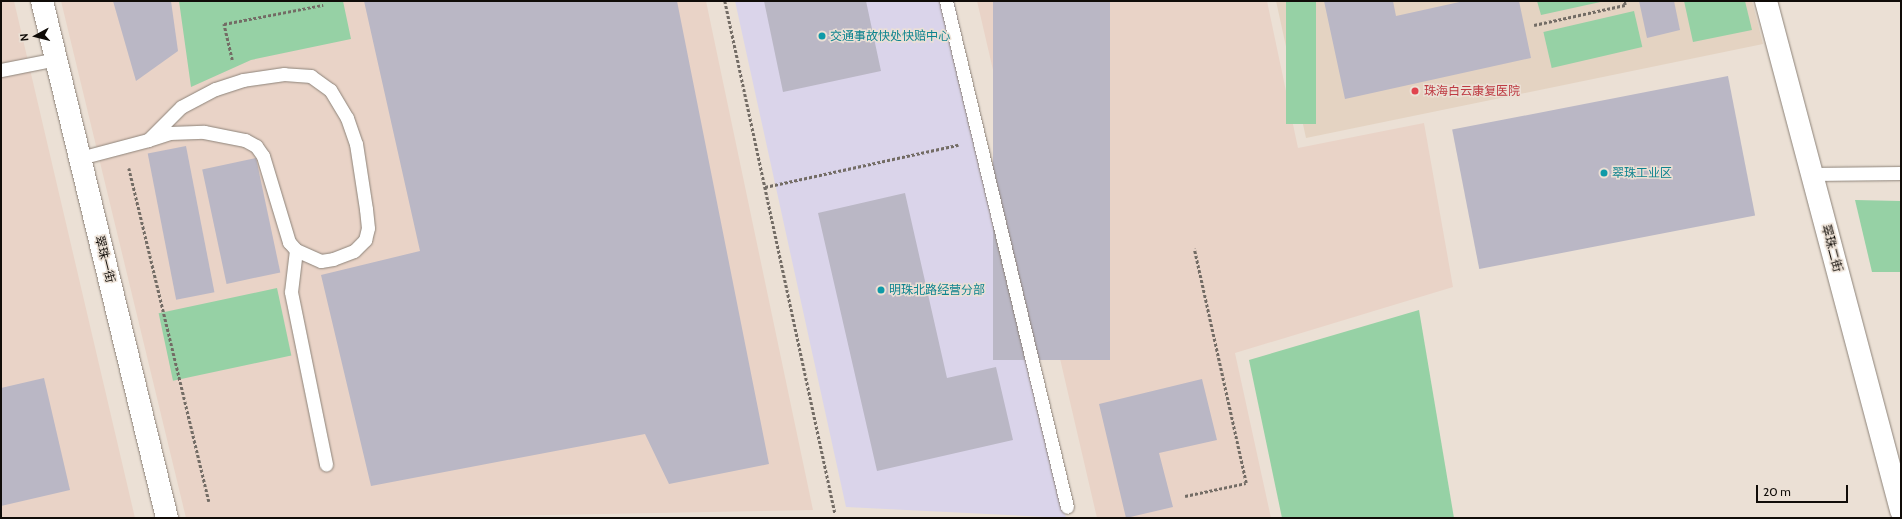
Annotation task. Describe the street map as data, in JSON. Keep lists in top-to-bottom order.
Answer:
{
  "streets": {
    "street": ["翠珠二街", "翠珠一街"]
  },
  "places": [
    "交通事故快处快赔中心",
    "珠海白云康复医院",
    "翠珠工业区",
    "明珠北路经营分部"
  ],
  "scale_bar": "20 m",
  "north": "left"
}
